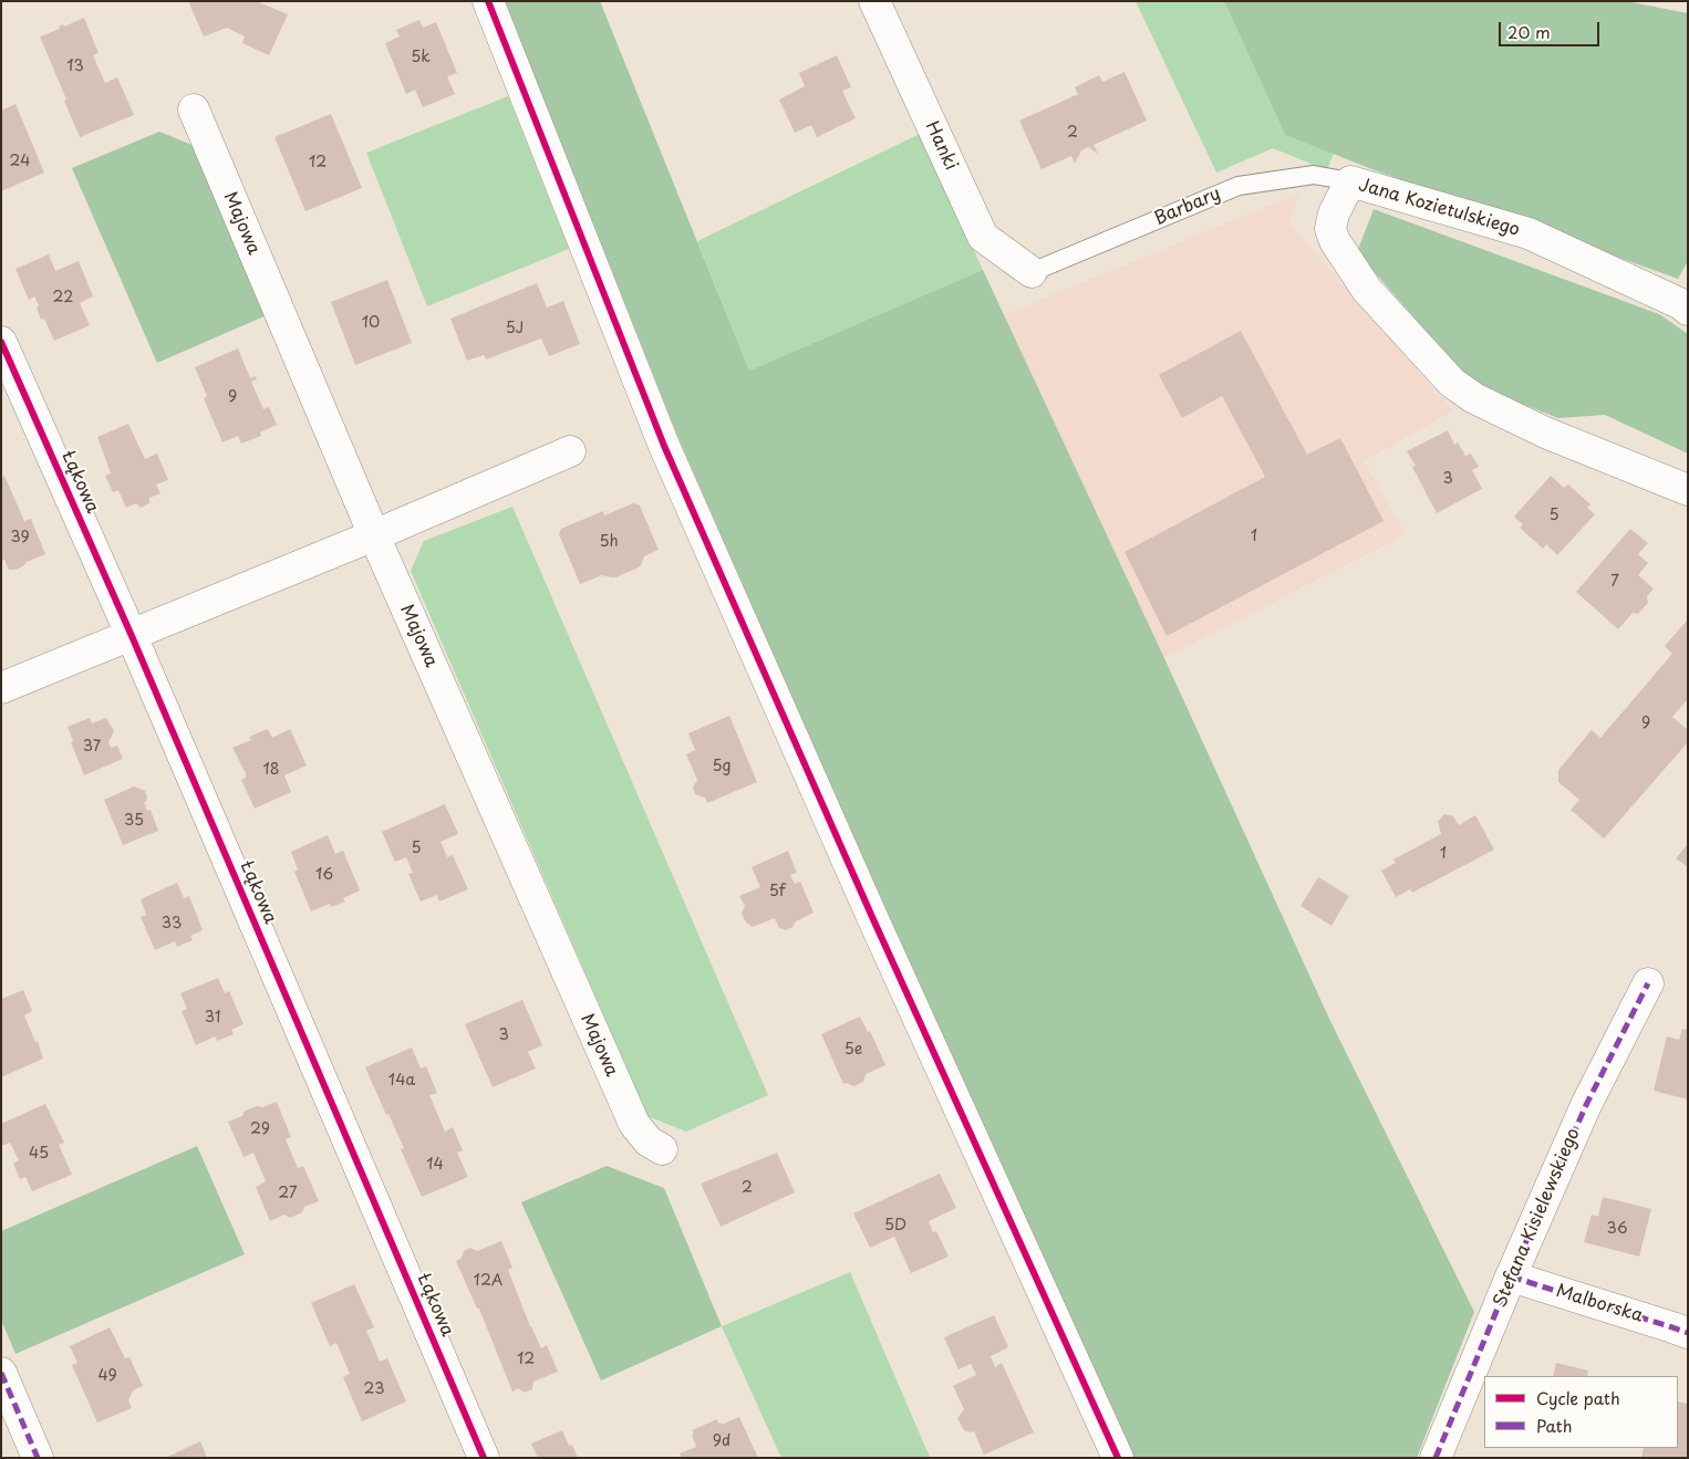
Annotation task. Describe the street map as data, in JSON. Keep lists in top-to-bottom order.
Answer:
{
  "streets": {
    "street": [
      "Hanki",
      "Jana Kozietulskiego",
      "Majowa",
      "Łąkowa",
      "Stefana Kisielewskiego",
      "Malborska"
    ],
    "lane": ["Barbary"]
  },
  "crossings": [
    ["Hanki", "Barbary"],
    ["Barbary", "Jana Kozietulskiego"],
    ["Stefana Kisielewskiego", "Malborska"]
  ],
  "house_numbers": [
    "5k",
    "13",
    "2",
    "24",
    "12",
    "22",
    "10",
    "5J",
    "9",
    "3",
    "5",
    "1",
    "39",
    "5h",
    "7",
    "9",
    "37",
    "5g",
    "18",
    "35",
    "5",
    "1",
    "16",
    "5f",
    "33",
    "31",
    "3",
    "5e",
    "14a",
    "29",
    "45",
    "14",
    "2",
    "27",
    "5D",
    "36",
    "12A",
    "12",
    "49",
    "23",
    "9d"
  ],
  "legend": ["Cycle path", "Path"],
  "scale_bar": "20 m"
}
